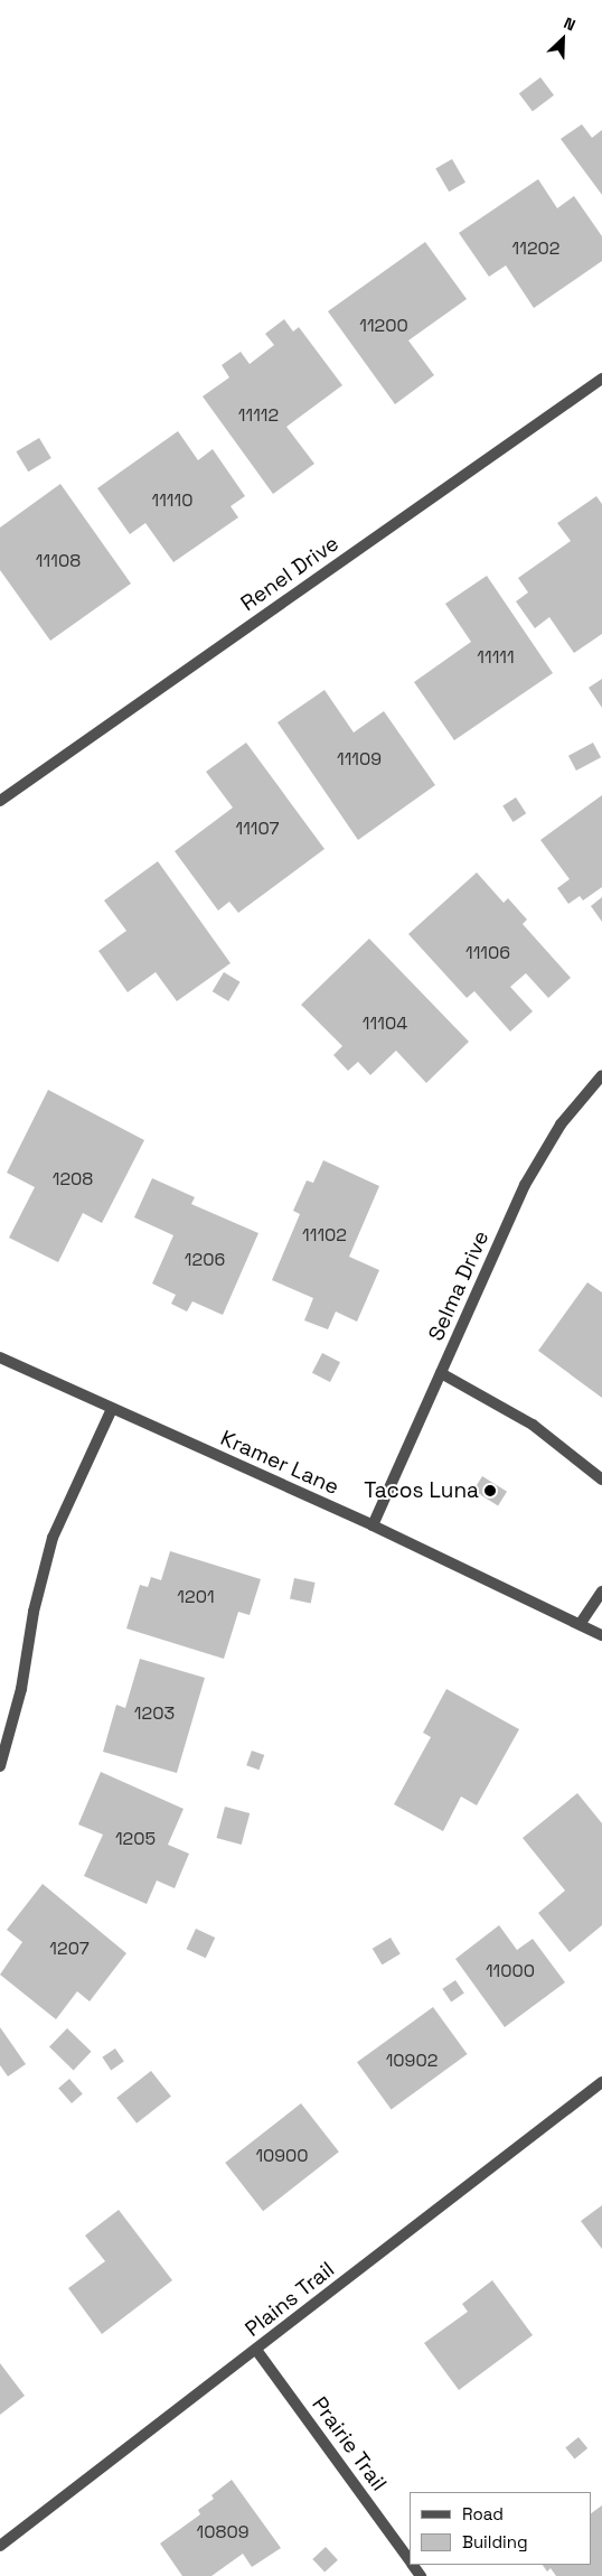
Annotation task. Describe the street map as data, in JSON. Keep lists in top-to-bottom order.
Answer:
{
  "streets": {
    "street": [
      "Renel Drive",
      "Selma Drive",
      "Kramer Lane",
      "Plains Trail",
      "Prairie Trail"
    ]
  },
  "crossings": [
    ["Selma Drive", "Kramer Lane"],
    ["Plains Trail", "Prairie Trail"]
  ],
  "places": ["Tacos Luna"],
  "house_numbers": [
    "11202",
    "11200",
    "11112",
    "11110",
    "11108",
    "11111",
    "11109",
    "11107",
    "11106",
    "11104",
    "1208",
    "11102",
    "1206",
    "1201",
    "1203",
    "1205",
    "1207",
    "11000",
    "10902",
    "10900",
    "10809"
  ],
  "legend": ["Road", "Building"],
  "north": "top right"
}
